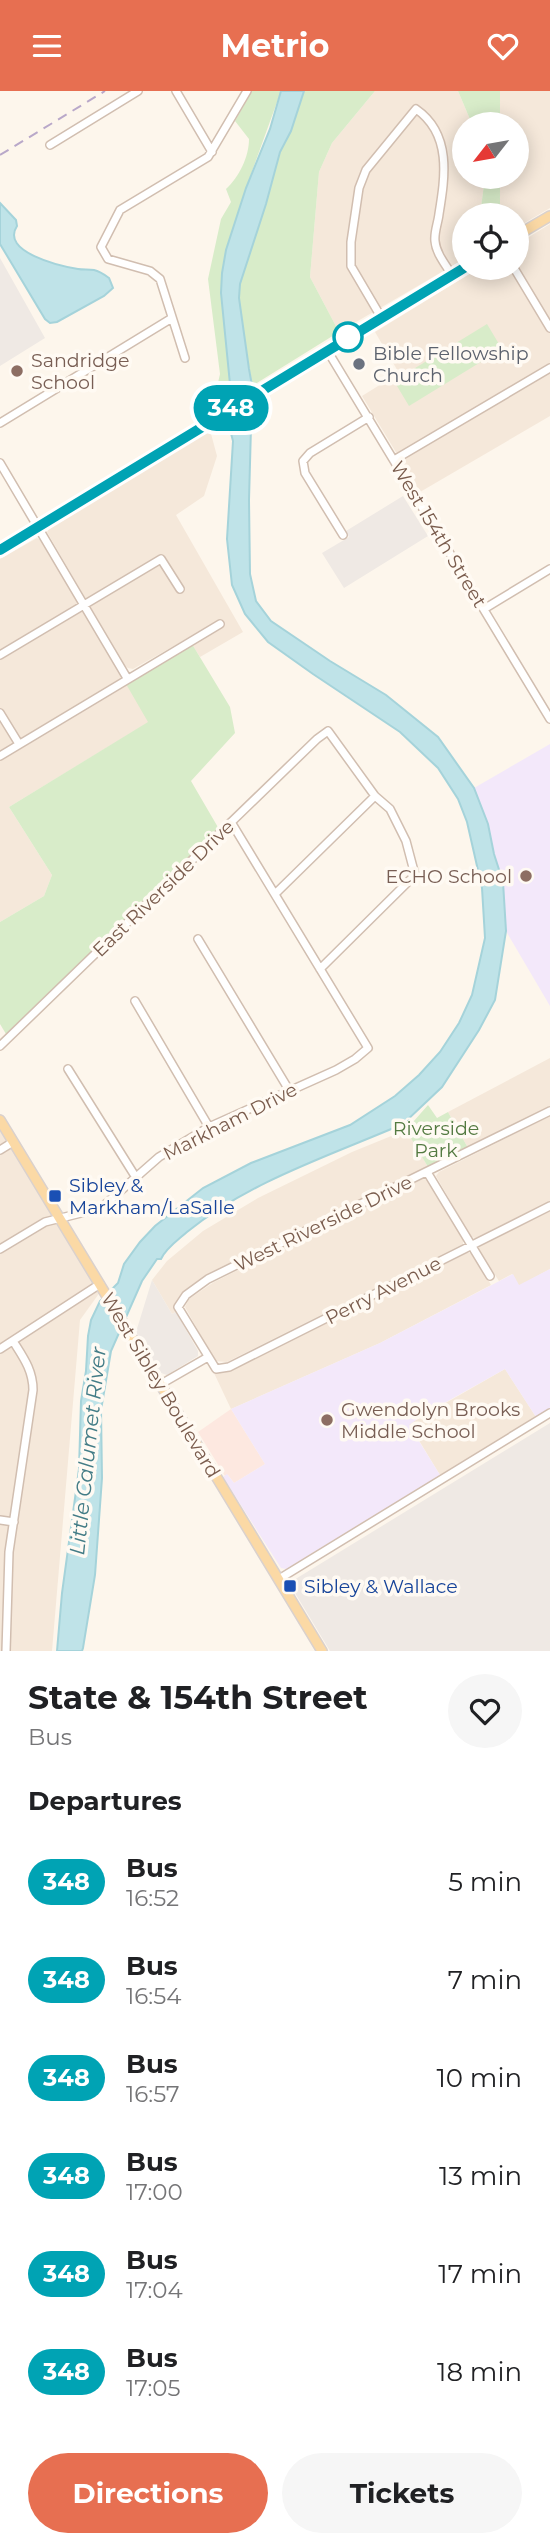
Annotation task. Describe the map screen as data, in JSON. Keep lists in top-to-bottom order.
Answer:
{
  "streets": {
    "main road": ["West Sibley Boulevard"],
    "street": [
      "West 154th Street",
      "East Riverside Drive",
      "Markham Drive",
      "West Riverside Drive",
      "Perry Avenue"
    ]
  },
  "crossings": [
    ["Markham Drive", "West Sibley Boulevard"],
    ["West Riverside Drive", "Perry Avenue"]
  ],
  "water": ["Little Calumet River"],
  "parks": ["Riverside Park"],
  "places": {
    "other": [
      "Bible Fellowship Church",
      "Sandridge School",
      "ECHO School",
      "Gwendolyn Brooks Middle School"
    ],
    "transit": ["Sibley & Markham/LaSalle", "Sibley & Wallace"]
  },
  "lines": ["bus line 348"],
  "north": "bottom left",
  "page": {
    "header": "Metrio",
    "on_map": "348",
    "heading": [
      ["State & 154th Street", "Bus"],
      "Departures"
    ],
    "list": [
      {
        "mark": "348",
        "name": "Bus",
        "note": "16:52",
        "value": "5 min"
      },
      {
        "mark": "348",
        "name": "Bus",
        "note": "16:54",
        "value": "7 min"
      },
      {
        "mark": "348",
        "name": "Bus",
        "note": "16:57",
        "value": "10 min"
      },
      {
        "mark": "348",
        "name": "Bus",
        "note": "17:00",
        "value": "13 min"
      },
      {
        "mark": "348",
        "name": "Bus",
        "note": "17:04",
        "value": "17 min"
      },
      {
        "mark": "348",
        "name": "Bus",
        "note": "17:05",
        "value": "18 min"
      }
    ],
    "buttons": ["Directions", "Tickets"]
  }
}
